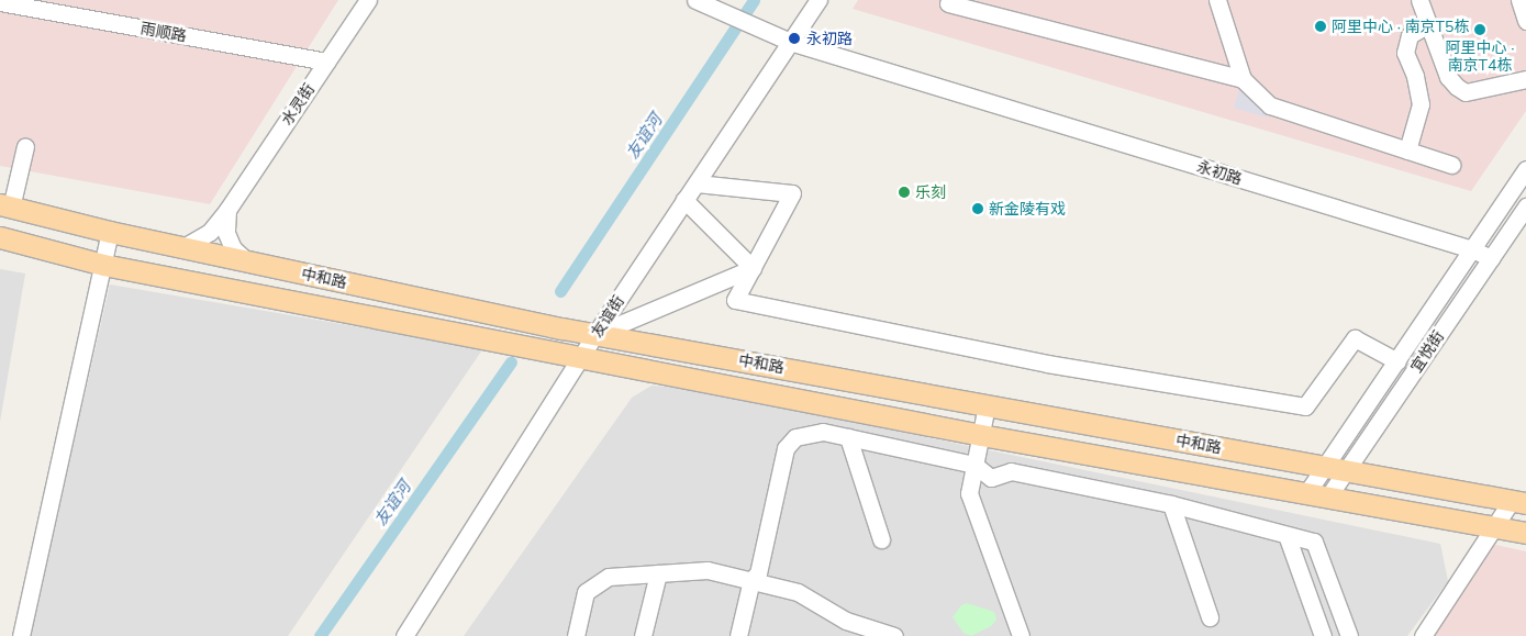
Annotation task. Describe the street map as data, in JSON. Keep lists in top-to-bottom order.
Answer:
{
  "streets": {
    "main road": ["中和路"],
    "street": [
      "雨顺路",
      "水灵街",
      "永初路",
      "友谊街",
      "宜悦街"
    ]
  },
  "crossings": [
    ["雨顺路", "水灵街"],
    ["水灵街", "中和路"],
    ["永初路", "友谊街"],
    ["永初路", "宜悦街"],
    ["中和路", "友谊街"],
    ["中和路", "宜悦街"]
  ],
  "water": ["友谊河"],
  "places": [
    "阿里中心 · 南京T5栋",
    "阿里中心 · 南京T4栋",
    "永初路",
    "乐刻",
    "新金陵有戏"
  ]
}
